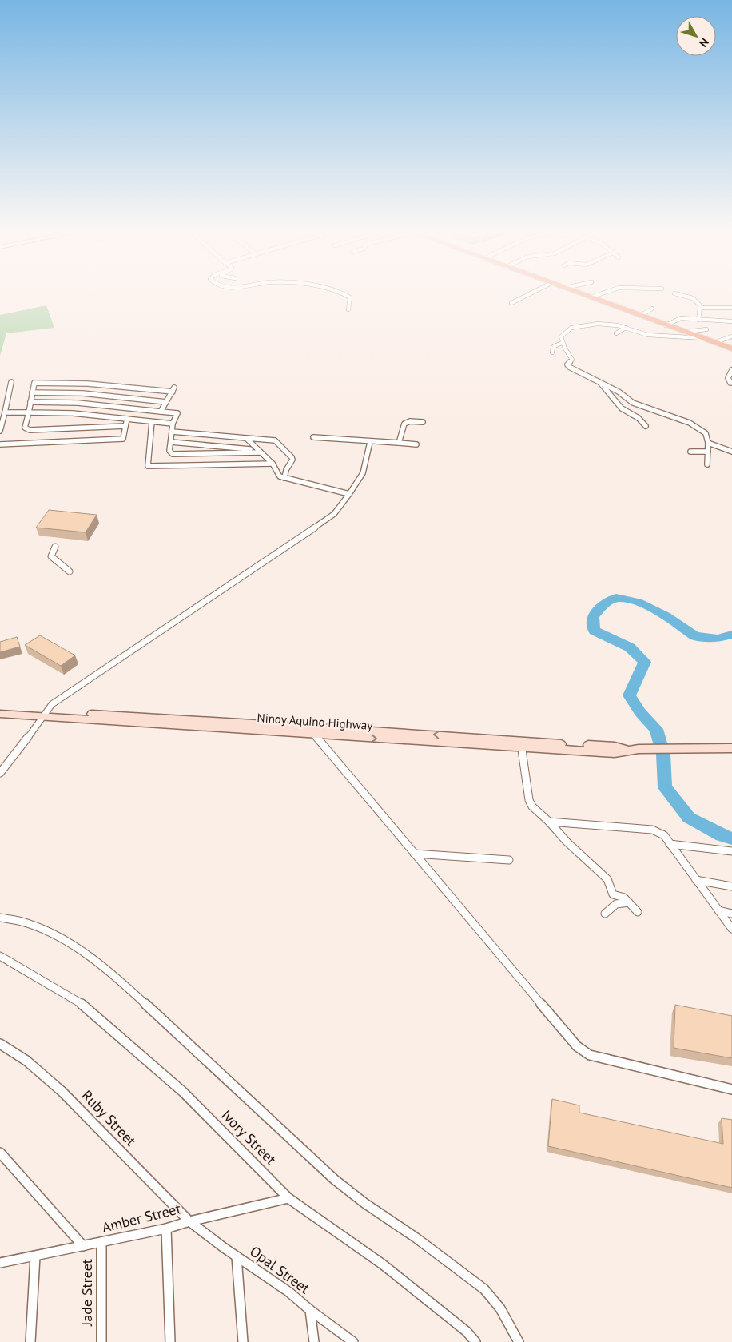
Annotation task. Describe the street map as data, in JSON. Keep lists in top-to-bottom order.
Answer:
{
  "streets": {
    "main road": ["Ninoy Aquino Highway"],
    "street": [
      "Ruby Street",
      "Ivory Street",
      "Amber Street",
      "Opal Street",
      "Jade Street"
    ]
  },
  "crossings": [
    ["Ruby Street", "Amber Street"],
    ["Ruby Street", "Opal Street"],
    ["Ivory Street", "Amber Street"],
    ["Amber Street", "Opal Street"],
    ["Amber Street", "Jade Street"]
  ],
  "north": "bottom right"
}
